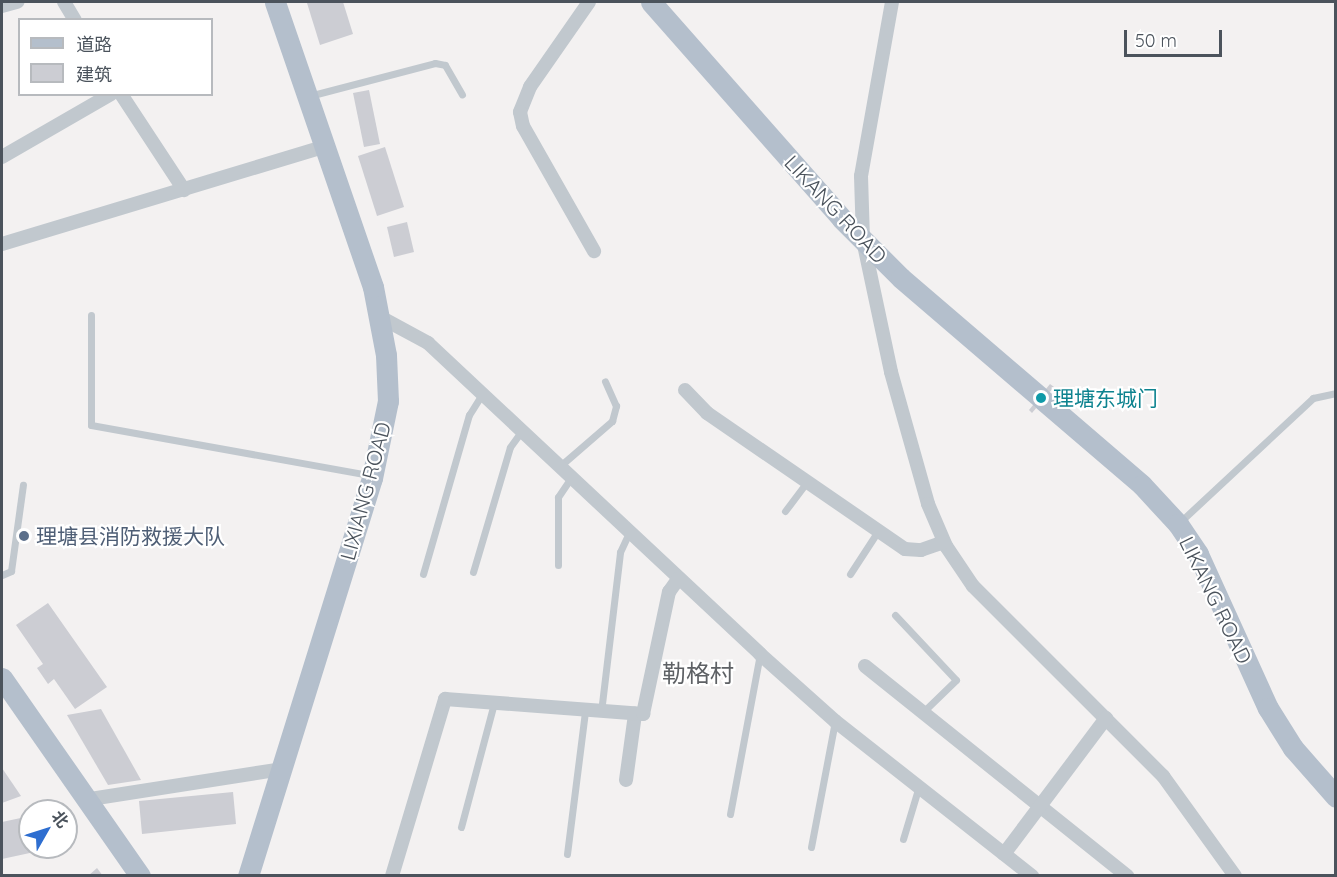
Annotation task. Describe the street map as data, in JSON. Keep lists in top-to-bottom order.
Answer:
{
  "streets": {
    "main road": ["LIKANG ROAD", "LIXIANG ROAD"]
  },
  "districts": ["勒格村"],
  "places": ["理塘东城门", "理塘县消防救援大队"],
  "legend": ["道路", "建筑"],
  "scale_bar": "50 m",
  "north": "top right"
}
